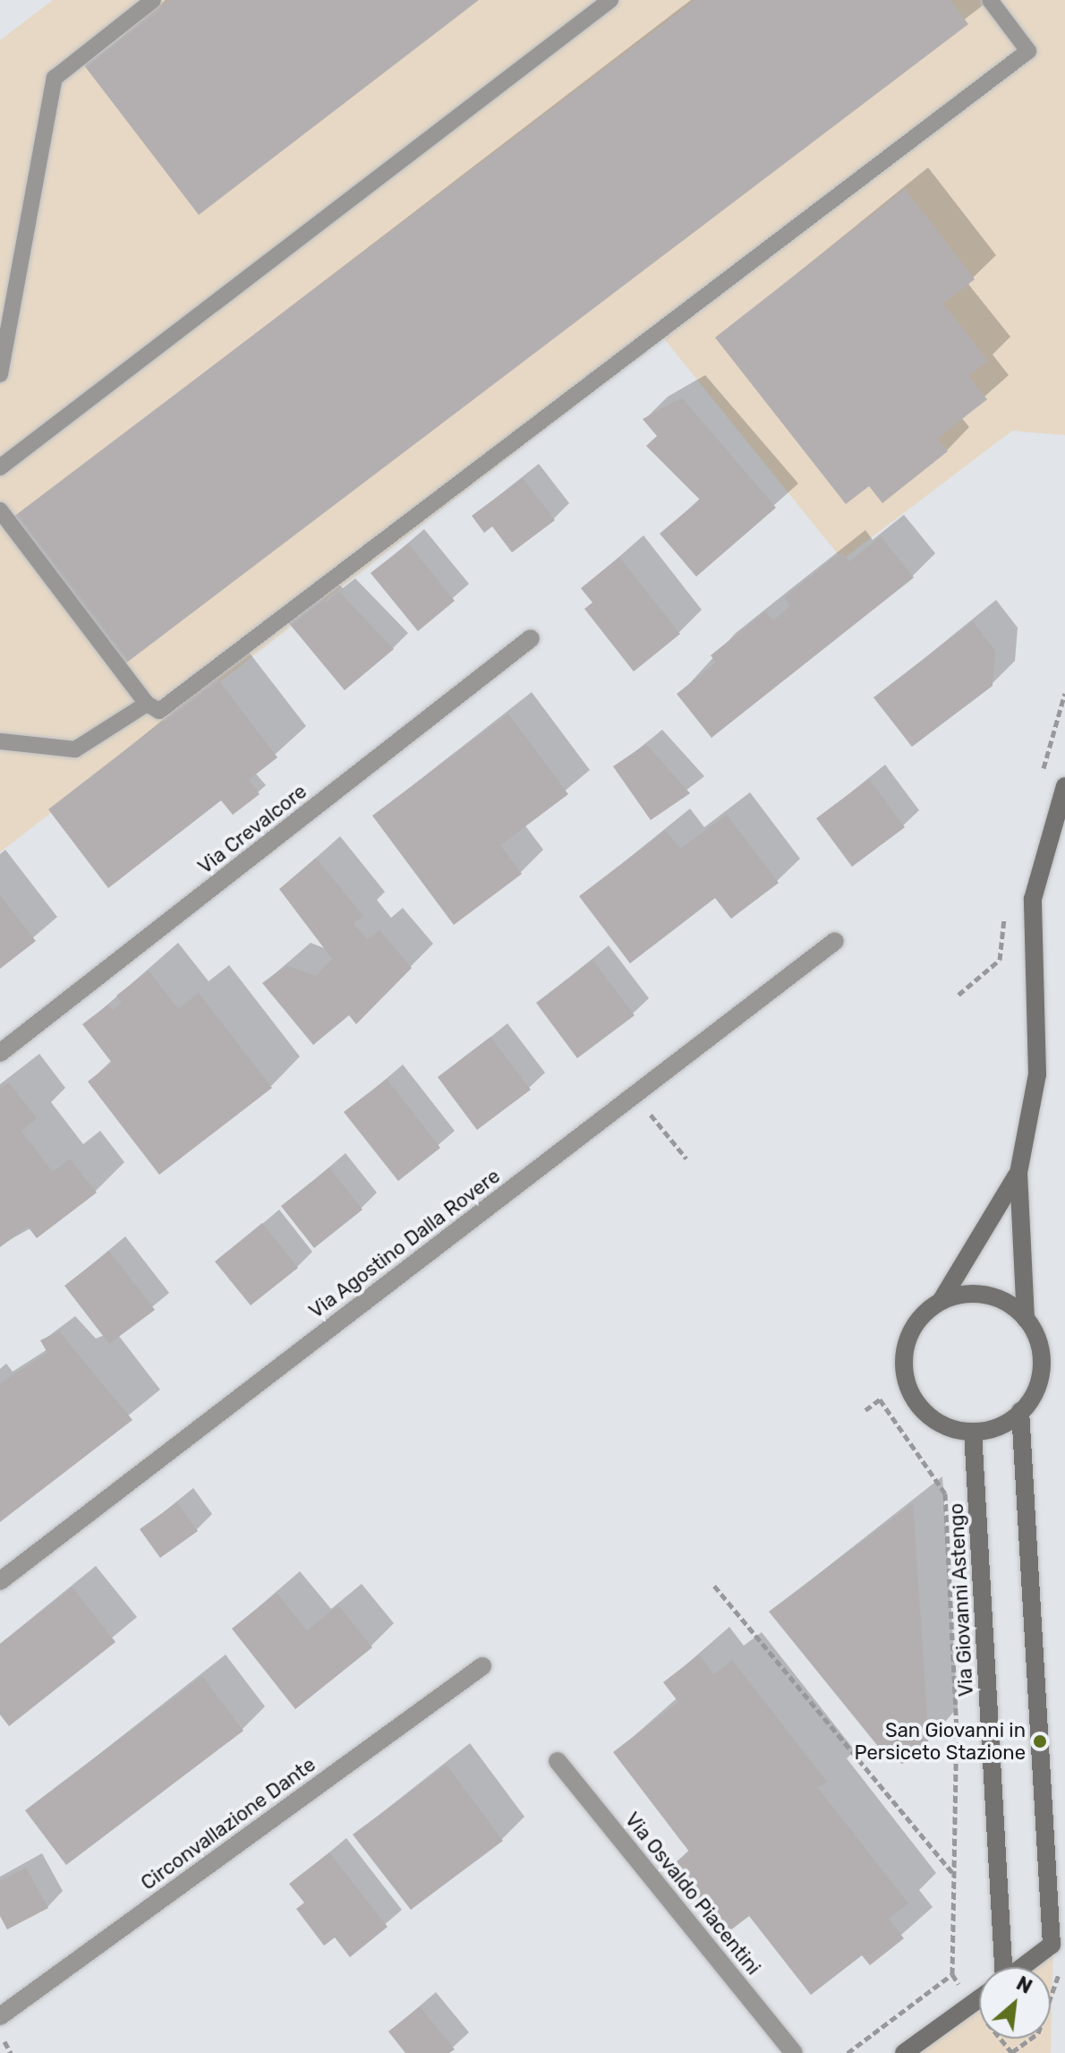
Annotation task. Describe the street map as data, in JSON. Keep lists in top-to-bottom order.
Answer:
{
  "streets": {
    "street": [
      "Via Crevalcore",
      "Via Agostino Dalla Rovere",
      "Via Giovanni Astengo",
      "Circonvallazione Dante",
      "Via Osvaldo Piacentini"
    ]
  },
  "places": ["San Giovanni in Persiceto Stazione"],
  "north": "top right"
}
